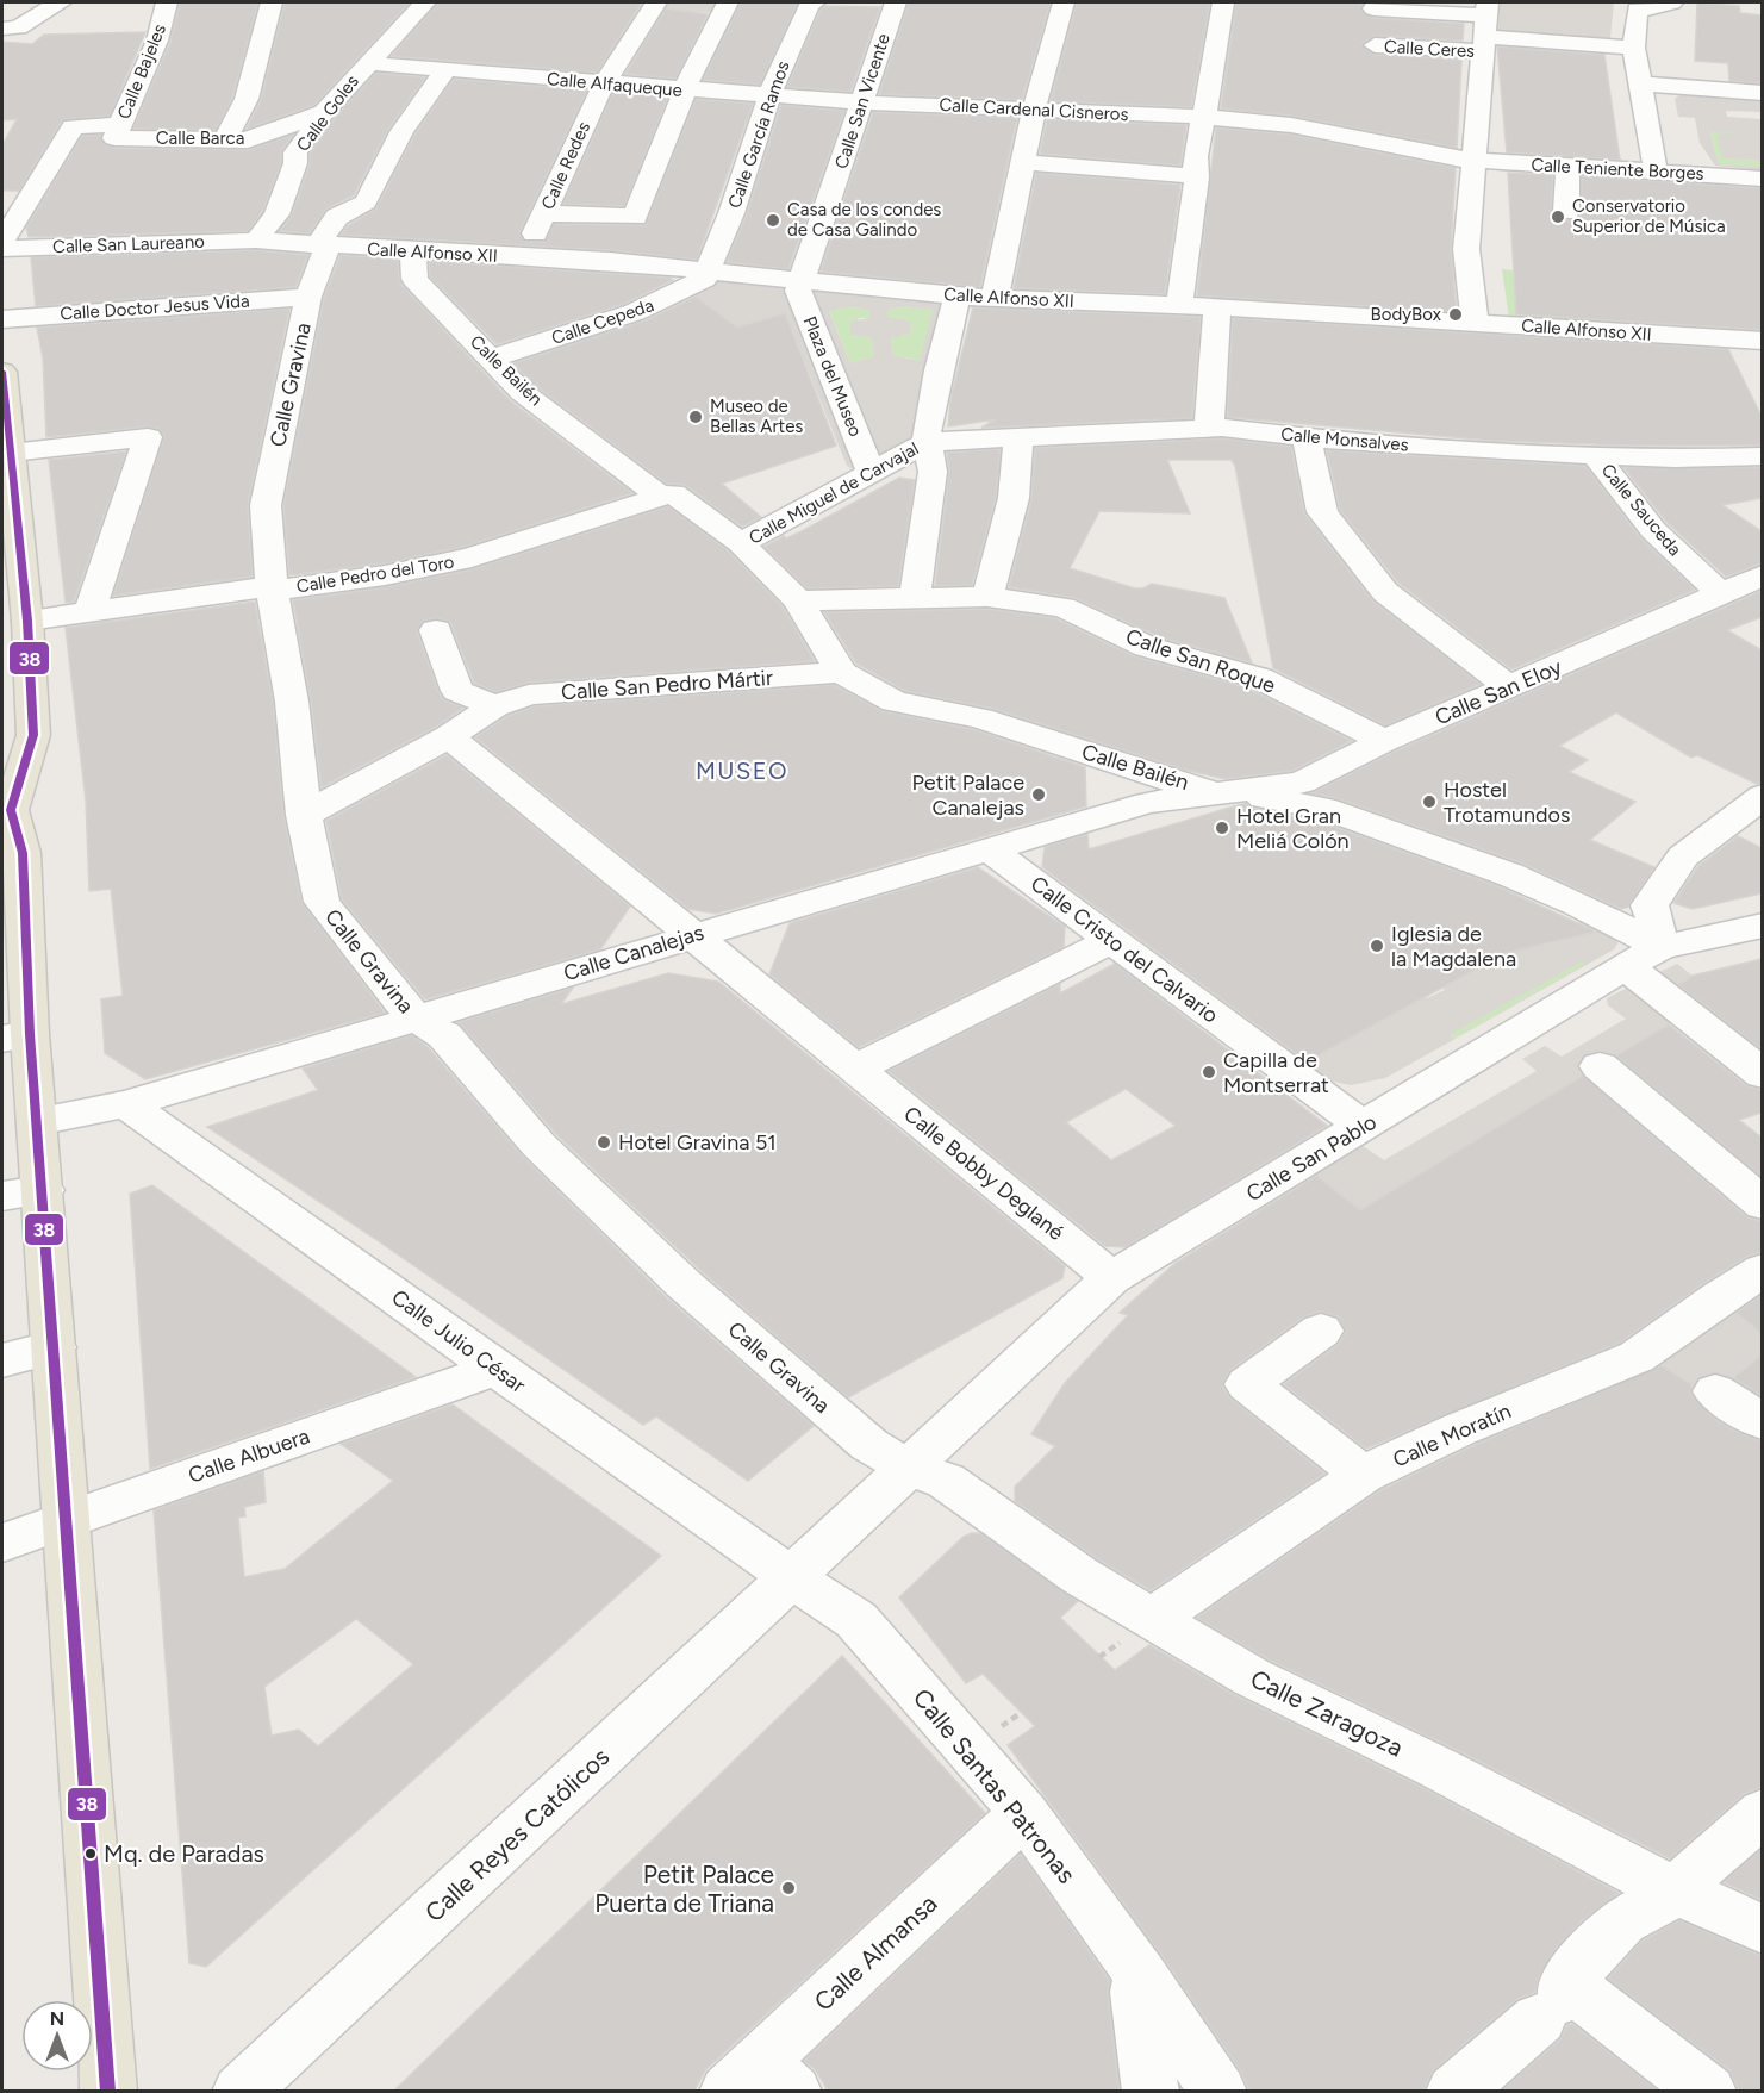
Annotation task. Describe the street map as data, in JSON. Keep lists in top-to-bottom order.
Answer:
{
  "streets": {
    "street": [
      "Calle Ceres",
      "Calle Bajeles",
      "Calle Alfaqueque",
      "Calle San Vicente",
      "Calle Cardenal Cisneros",
      "Calle Goles",
      "Calle García Ramos",
      "Calle Barca",
      "Calle Redes",
      "Calle Teniente Borges",
      "Calle San Laureano",
      "Calle Alfonso XII",
      "Calle Doctor Jesus Vida",
      "Calle Cepeda",
      "Calle Bailén",
      "Plaza del Museo",
      "Calle Gravina",
      "Calle Monsalves",
      "Calle Miguel de Carvajal",
      "Calle Sauceda",
      "Calle Pedro del Toro",
      "Calle San Roque",
      "Calle San Pedro Mártir",
      "Calle San Eloy",
      "Calle Cristo del Calvario",
      "Calle Canalejas",
      "Calle San Pablo",
      "Calle Bobby Deglané",
      "Calle Julio César",
      "Calle Moratín",
      "Calle Albuera",
      "Calle Zaragoza",
      "Calle Santas Patronas",
      "Calle Reyes Católicos",
      "Calle Almansa"
    ]
  },
  "crossings": [
    ["Calle Bajeles", "Calle Barca"],
    ["Calle Alfaqueque", "Calle San Vicente"],
    ["Calle Alfaqueque", "Calle Cardenal Cisneros"],
    ["Calle Alfaqueque", "Calle Goles"],
    ["Calle Alfaqueque", "Calle García Ramos"],
    ["Calle Alfaqueque", "Calle Redes"],
    ["Calle San Vicente", "Calle Cardenal Cisneros"],
    ["Calle San Vicente", "Calle Alfonso XII"],
    ["Calle San Vicente", "Plaza del Museo"],
    ["Calle Cardenal Cisneros", "Calle Teniente Borges"],
    ["Calle Goles", "Calle Barca"],
    ["Calle Goles", "Calle San Laureano"],
    ["Calle Goles", "Calle Alfonso XII"],
    ["Calle García Ramos", "Calle Alfonso XII"],
    ["Calle García Ramos", "Calle Cepeda"],
    ["Calle Redes", "Calle Alfonso XII"],
    ["Calle San Laureano", "Calle Alfonso XII"],
    ["Calle Alfonso XII", "Calle Cepeda"],
    ["Calle Alfonso XII", "Calle Bailén"],
    ["Calle Alfonso XII", "Plaza del Museo"],
    ["Calle Alfonso XII", "Calle Gravina"],
    ["Calle Doctor Jesus Vida", "Calle Gravina"],
    ["Calle Cepeda", "Calle Bailén"],
    ["Calle Bailén", "Calle Miguel de Carvajal"],
    ["Calle Bailén", "Calle Pedro del Toro"],
    ["Calle Bailén", "Calle San Roque"],
    ["Calle Bailén", "Calle San Pedro Mártir"],
    ["Calle Bailén", "Calle San Eloy"],
    ["Calle Bailén", "Calle Canalejas"],
    ["Calle Bailén", "Calle San Pablo"],
    ["Plaza del Museo", "Calle Miguel de Carvajal"],
    ["Calle Gravina", "Calle Pedro del Toro"],
    ["Calle Gravina", "Calle San Pedro Mártir"],
    ["Calle Gravina", "Calle Canalejas"],
    ["Calle Gravina", "Calle San Pablo"],
    ["Calle Gravina", "Calle Zaragoza"],
    ["Calle Gravina", "Calle Reyes Católicos"],
    ["Calle Monsalves", "Calle Miguel de Carvajal"],
    ["Calle Monsalves", "Calle Sauceda"],
    ["Calle Sauceda", "Calle San Eloy"],
    ["Calle San Roque", "Calle San Eloy"],
    ["Calle San Pedro Mártir", "Calle Bobby Deglané"],
    ["Calle San Eloy", "Calle Canalejas"],
    ["Calle Cristo del Calvario", "Calle Canalejas"],
    ["Calle Cristo del Calvario", "Calle San Pablo"],
    ["Calle Canalejas", "Calle Bobby Deglané"],
    ["Calle Canalejas", "Calle Julio César"],
    ["Calle San Pablo", "Calle Bobby Deglané"],
    ["Calle San Pablo", "Calle Zaragoza"],
    ["Calle San Pablo", "Calle Reyes Católicos"],
    ["Calle Julio César", "Calle Albuera"],
    ["Calle Julio César", "Calle Santas Patronas"],
    ["Calle Julio César", "Calle Reyes Católicos"],
    ["Calle Moratín", "Calle Zaragoza"],
    ["Calle Zaragoza", "Calle Reyes Católicos"],
    ["Calle Santas Patronas", "Calle Reyes Católicos"],
    ["Calle Santas Patronas", "Calle Almansa"]
  ],
  "districts": ["MUSEO"],
  "places": [
    "Conservatorio Superior de Música",
    "Casa de los condes de Casa Galindo",
    "BodyBox",
    "Museo de Bellas Artes",
    "Petit Palace Canalejas",
    "Hostel Trotamundos",
    "Hotel Gran Meliá Colón",
    "Iglesia de la Magdalena",
    "Capilla de Montserrat",
    "Hotel Gravina 51",
    "Mq. de Paradas",
    "Petit Palace Puerta de Triana"
  ],
  "lines": ["transit line 38"],
  "north": "top"
}
